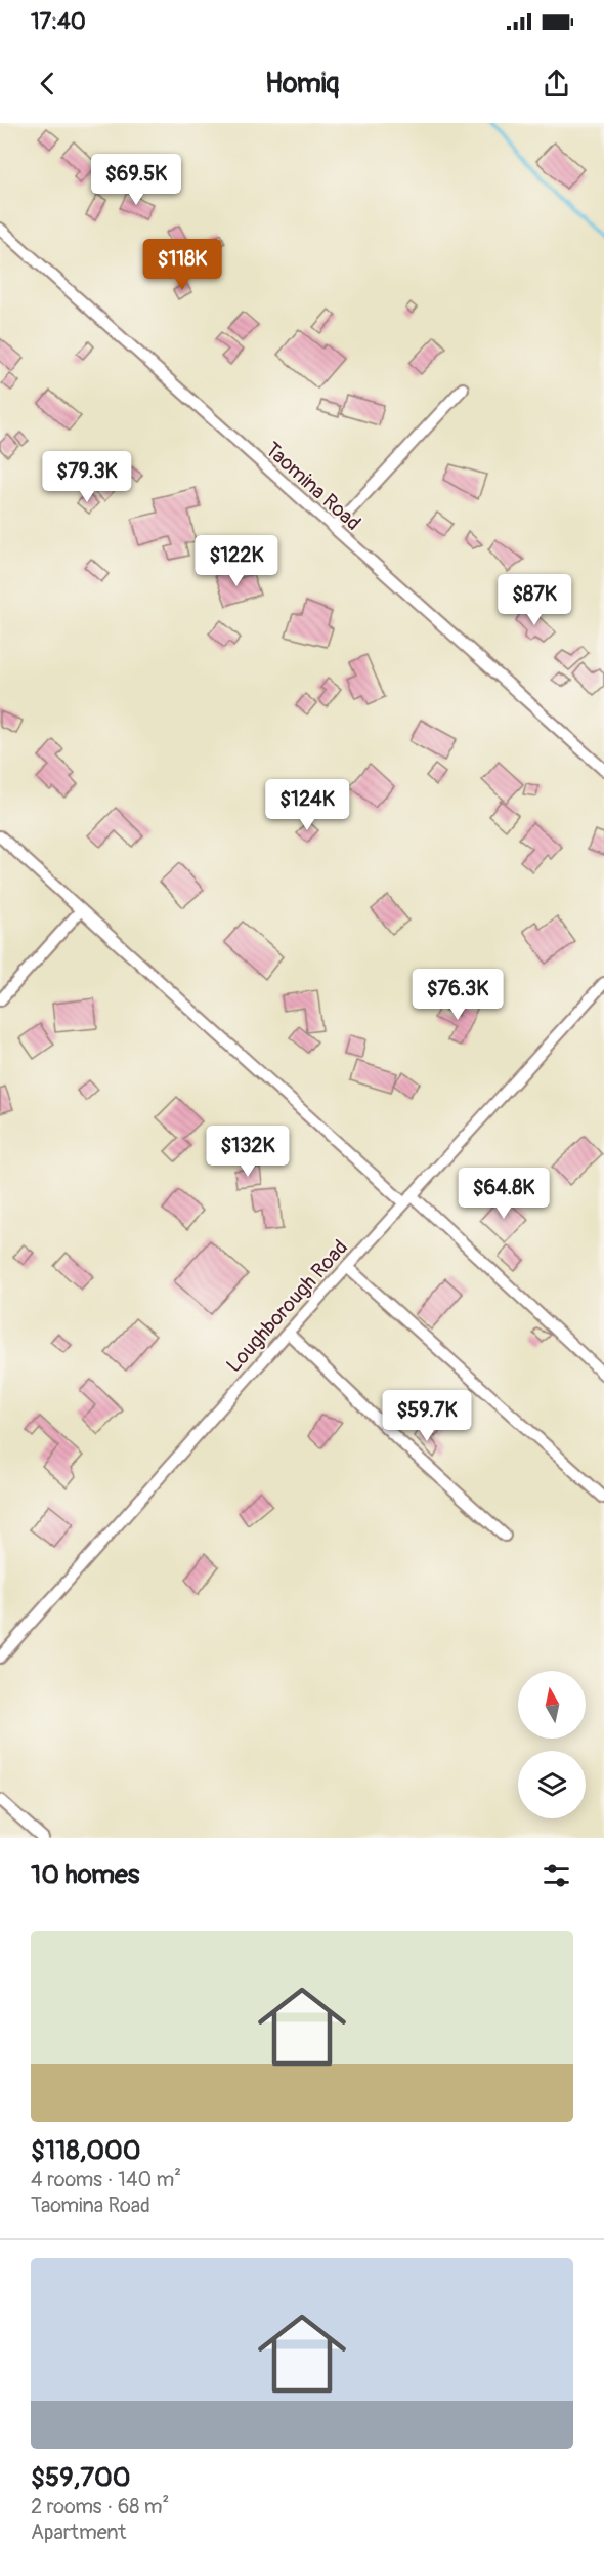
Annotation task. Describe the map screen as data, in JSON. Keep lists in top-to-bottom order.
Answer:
{
  "streets": {
    "street": ["Taomina Road", "Loughborough Road"]
  },
  "north": "top",
  "page": {
    "status": "17:40",
    "header": "Homiq",
    "price": [
      "$69.5K",
      "$118K",
      "$79.3K",
      "$122K",
      "$87K",
      "$124K",
      "$76.3K",
      "$132K",
      "$64.8K",
      "$59.7K"
    ],
    "heading": "10 homes",
    "list": [
      {
        "name": "$118,000",
        "note": "4 rooms · 140 m² · Taomina Road"
      },
      {
        "name": "$59,700",
        "note": "2 rooms · 68 m² · Apartment"
      }
    ]
  }
}
